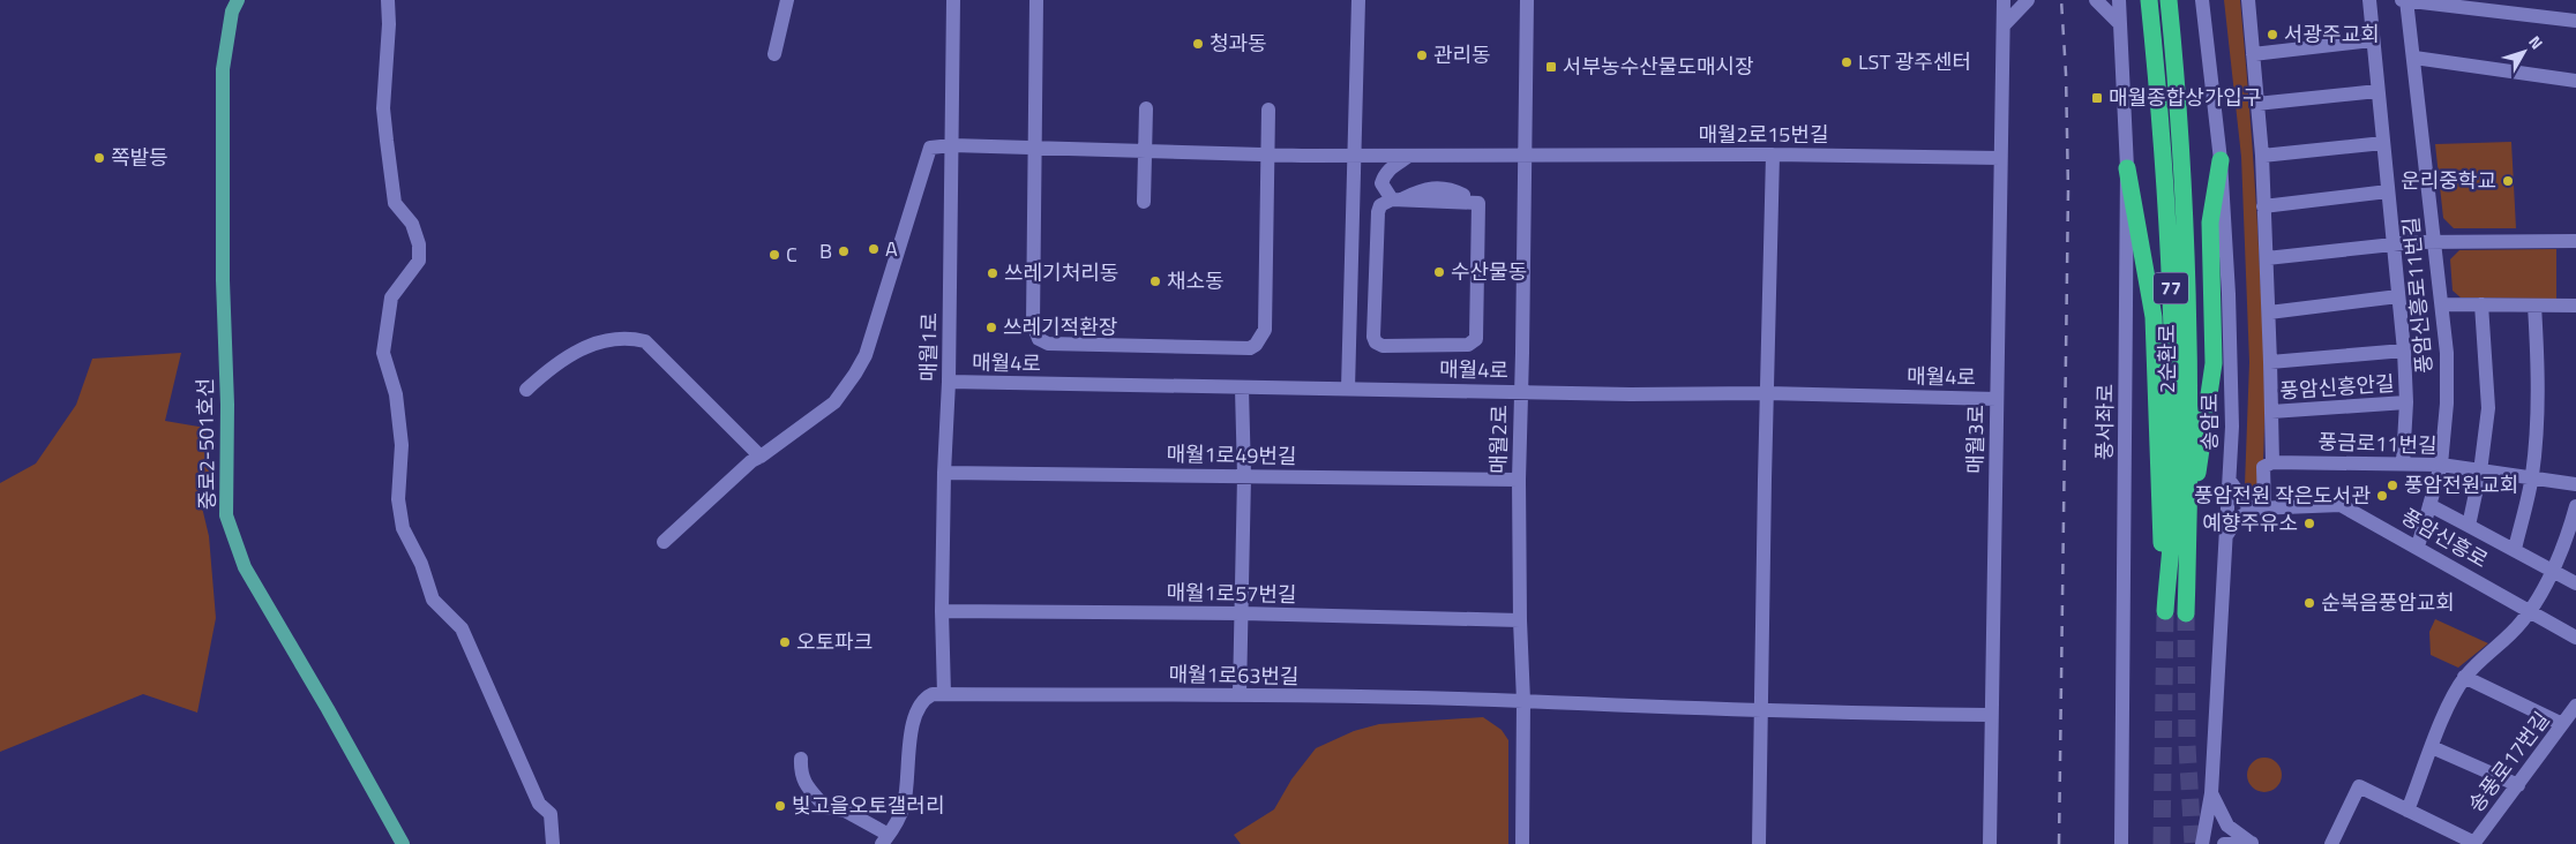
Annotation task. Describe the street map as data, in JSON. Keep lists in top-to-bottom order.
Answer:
{
  "streets": {
    "highway": ["77", "2순환로"],
    "main road": ["중로2-501호선"],
    "street": [
      "매월2로15번길",
      "풍암신흥로11번길",
      "매월1로",
      "매월4로",
      "풍암신흥안길",
      "풍서좌로",
      "송암로",
      "매월2로",
      "매월3로",
      "풍금로11번길",
      "매월1로49번길",
      "풍암신흥로",
      "매월1로57번길",
      "매월1로63번길",
      "송풍로17번길"
    ]
  },
  "crossings": [
    ["매월2로15번길", "매월1로"],
    ["매월2로15번길", "매월2로"],
    ["매월2로15번길", "매월3로"],
    ["풍암신흥로11번길", "풍금로11번길"],
    ["풍암신흥로11번길", "풍암신흥로"],
    ["매월1로", "매월4로"],
    ["매월1로", "매월1로49번길"],
    ["매월1로", "매월1로57번길"],
    ["매월1로", "매월1로63번길"],
    ["2순환로", "풍서좌로"],
    ["매월4로", "매월2로"],
    ["매월4로", "매월3로"],
    ["풍암신흥안길", "풍금로11번길"],
    ["매월2로", "매월1로49번길"],
    ["매월2로", "매월1로57번길"],
    ["매월2로", "매월1로63번길"],
    ["매월3로", "매월1로63번길"]
  ],
  "places": {
    "other": [
      "서광주교회",
      "청과동",
      "관리동",
      "LST 광주센터",
      "쪽밭등",
      "운리중학교",
      "A",
      "B",
      "C",
      "수산물동",
      "쓰레기처리동",
      "채소동",
      "쓰레기적환장",
      "풍암전원교회",
      "풍암전원 작은도서관",
      "예향주유소",
      "순복음풍암교회",
      "오토파크",
      "빛고을오토갤러리"
    ],
    "transit": ["서부농수산물도매시장", "매월종합상가입구"]
  },
  "north": "top right"
}
